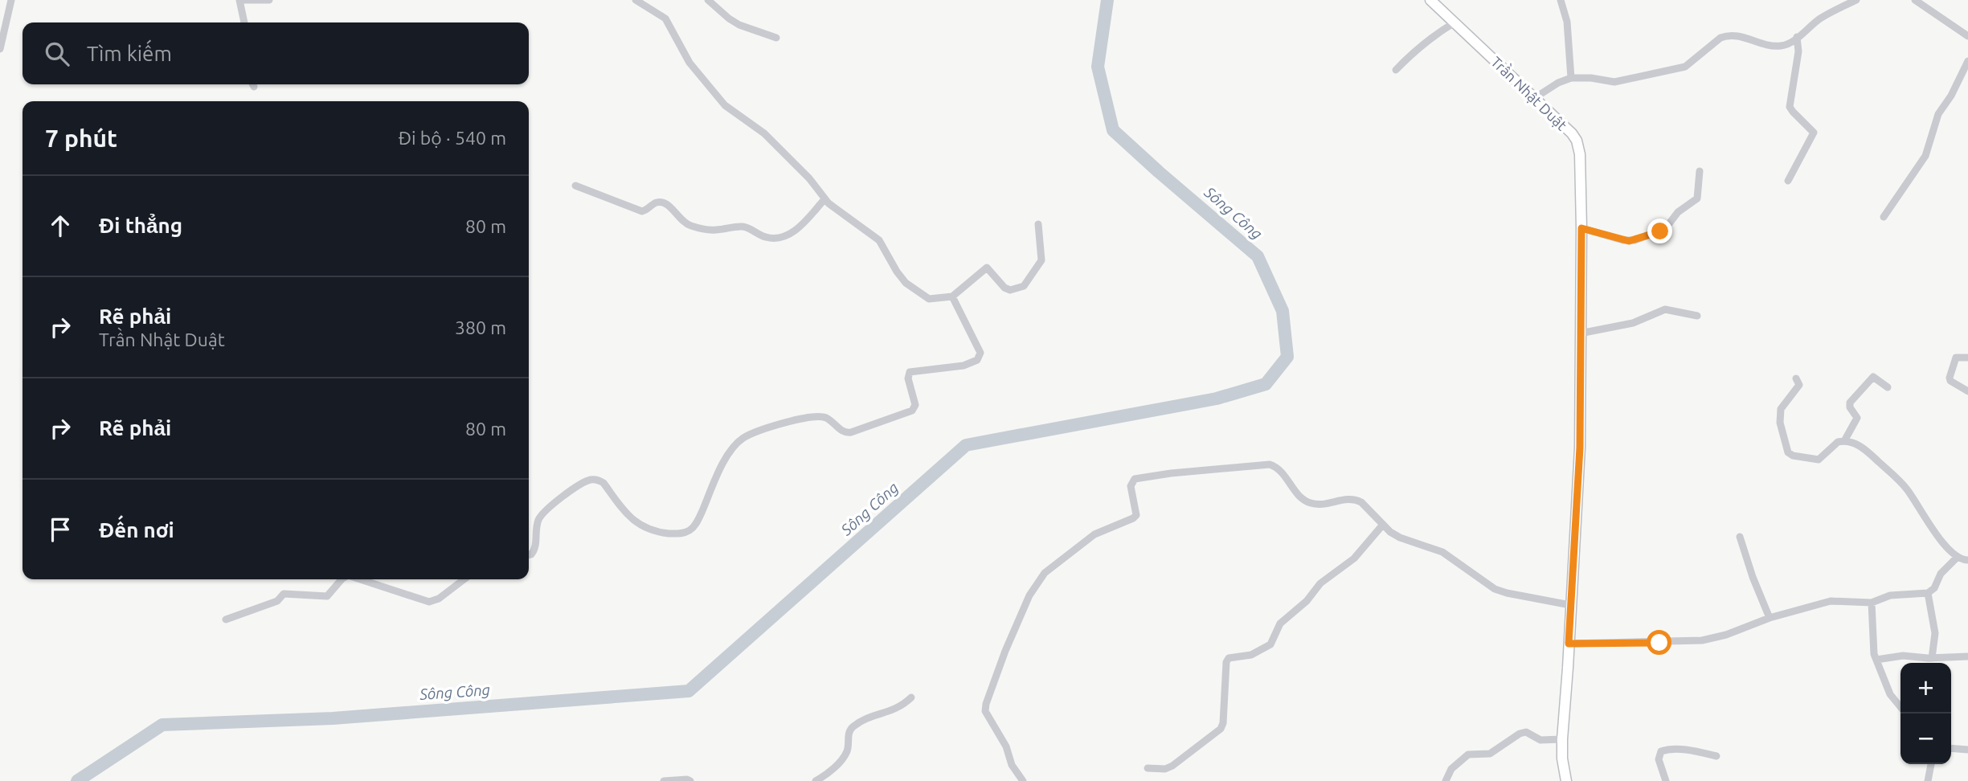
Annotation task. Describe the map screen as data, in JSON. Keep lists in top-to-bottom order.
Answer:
{
  "streets": {
    "main road": ["Trần Nhật Duật"]
  },
  "water": ["Sông Công"],
  "page": {
    "search": "Tìm kiếm",
    "heading": ["7 phút", "Đi bộ · 540 m"],
    "list": [
      ["Đi thẳng", "80 m"],
      ["Rẽ phải", "Trần Nhật Duật", "380 m"],
      ["Rẽ phải", "80 m"],
      "Đến nơi"
    ],
    "map_buttons": ["+", "−"]
  }
}
